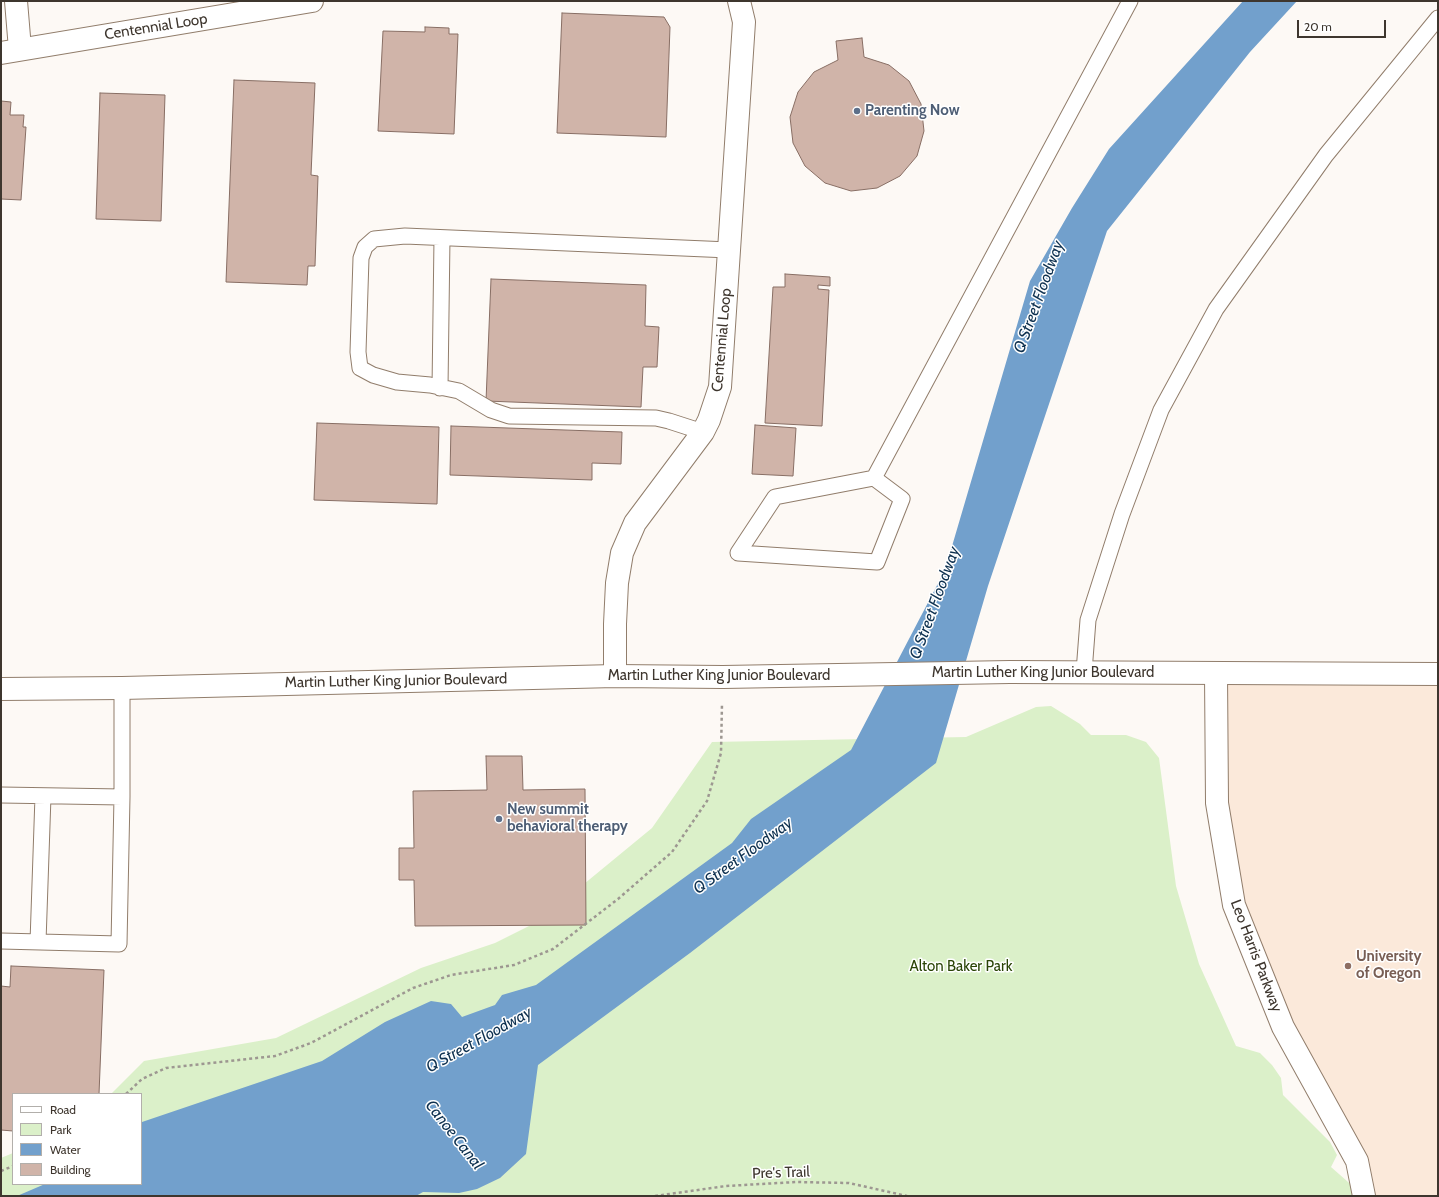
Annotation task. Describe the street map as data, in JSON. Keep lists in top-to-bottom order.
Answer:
{
  "streets": {
    "street": ["Centennial Loop", "Martin Luther King Junior Boulevard", "Leo Harris Parkway"],
    "path": ["Pre's Trail"]
  },
  "crossings": [
    ["Centennial Loop", "Martin Luther King Junior Boulevard"],
    ["Martin Luther King Junior Boulevard", "Leo Harris Parkway"]
  ],
  "water": ["Q Street Floodway", "Canoe Canal"],
  "parks": ["Alton Baker Park"],
  "places": ["Parenting Now", "New summit behavioral therapy", "University of Oregon"],
  "legend": [
    "Road",
    "Park",
    "Water",
    "Building"
  ],
  "scale_bar": "20 m"
}
